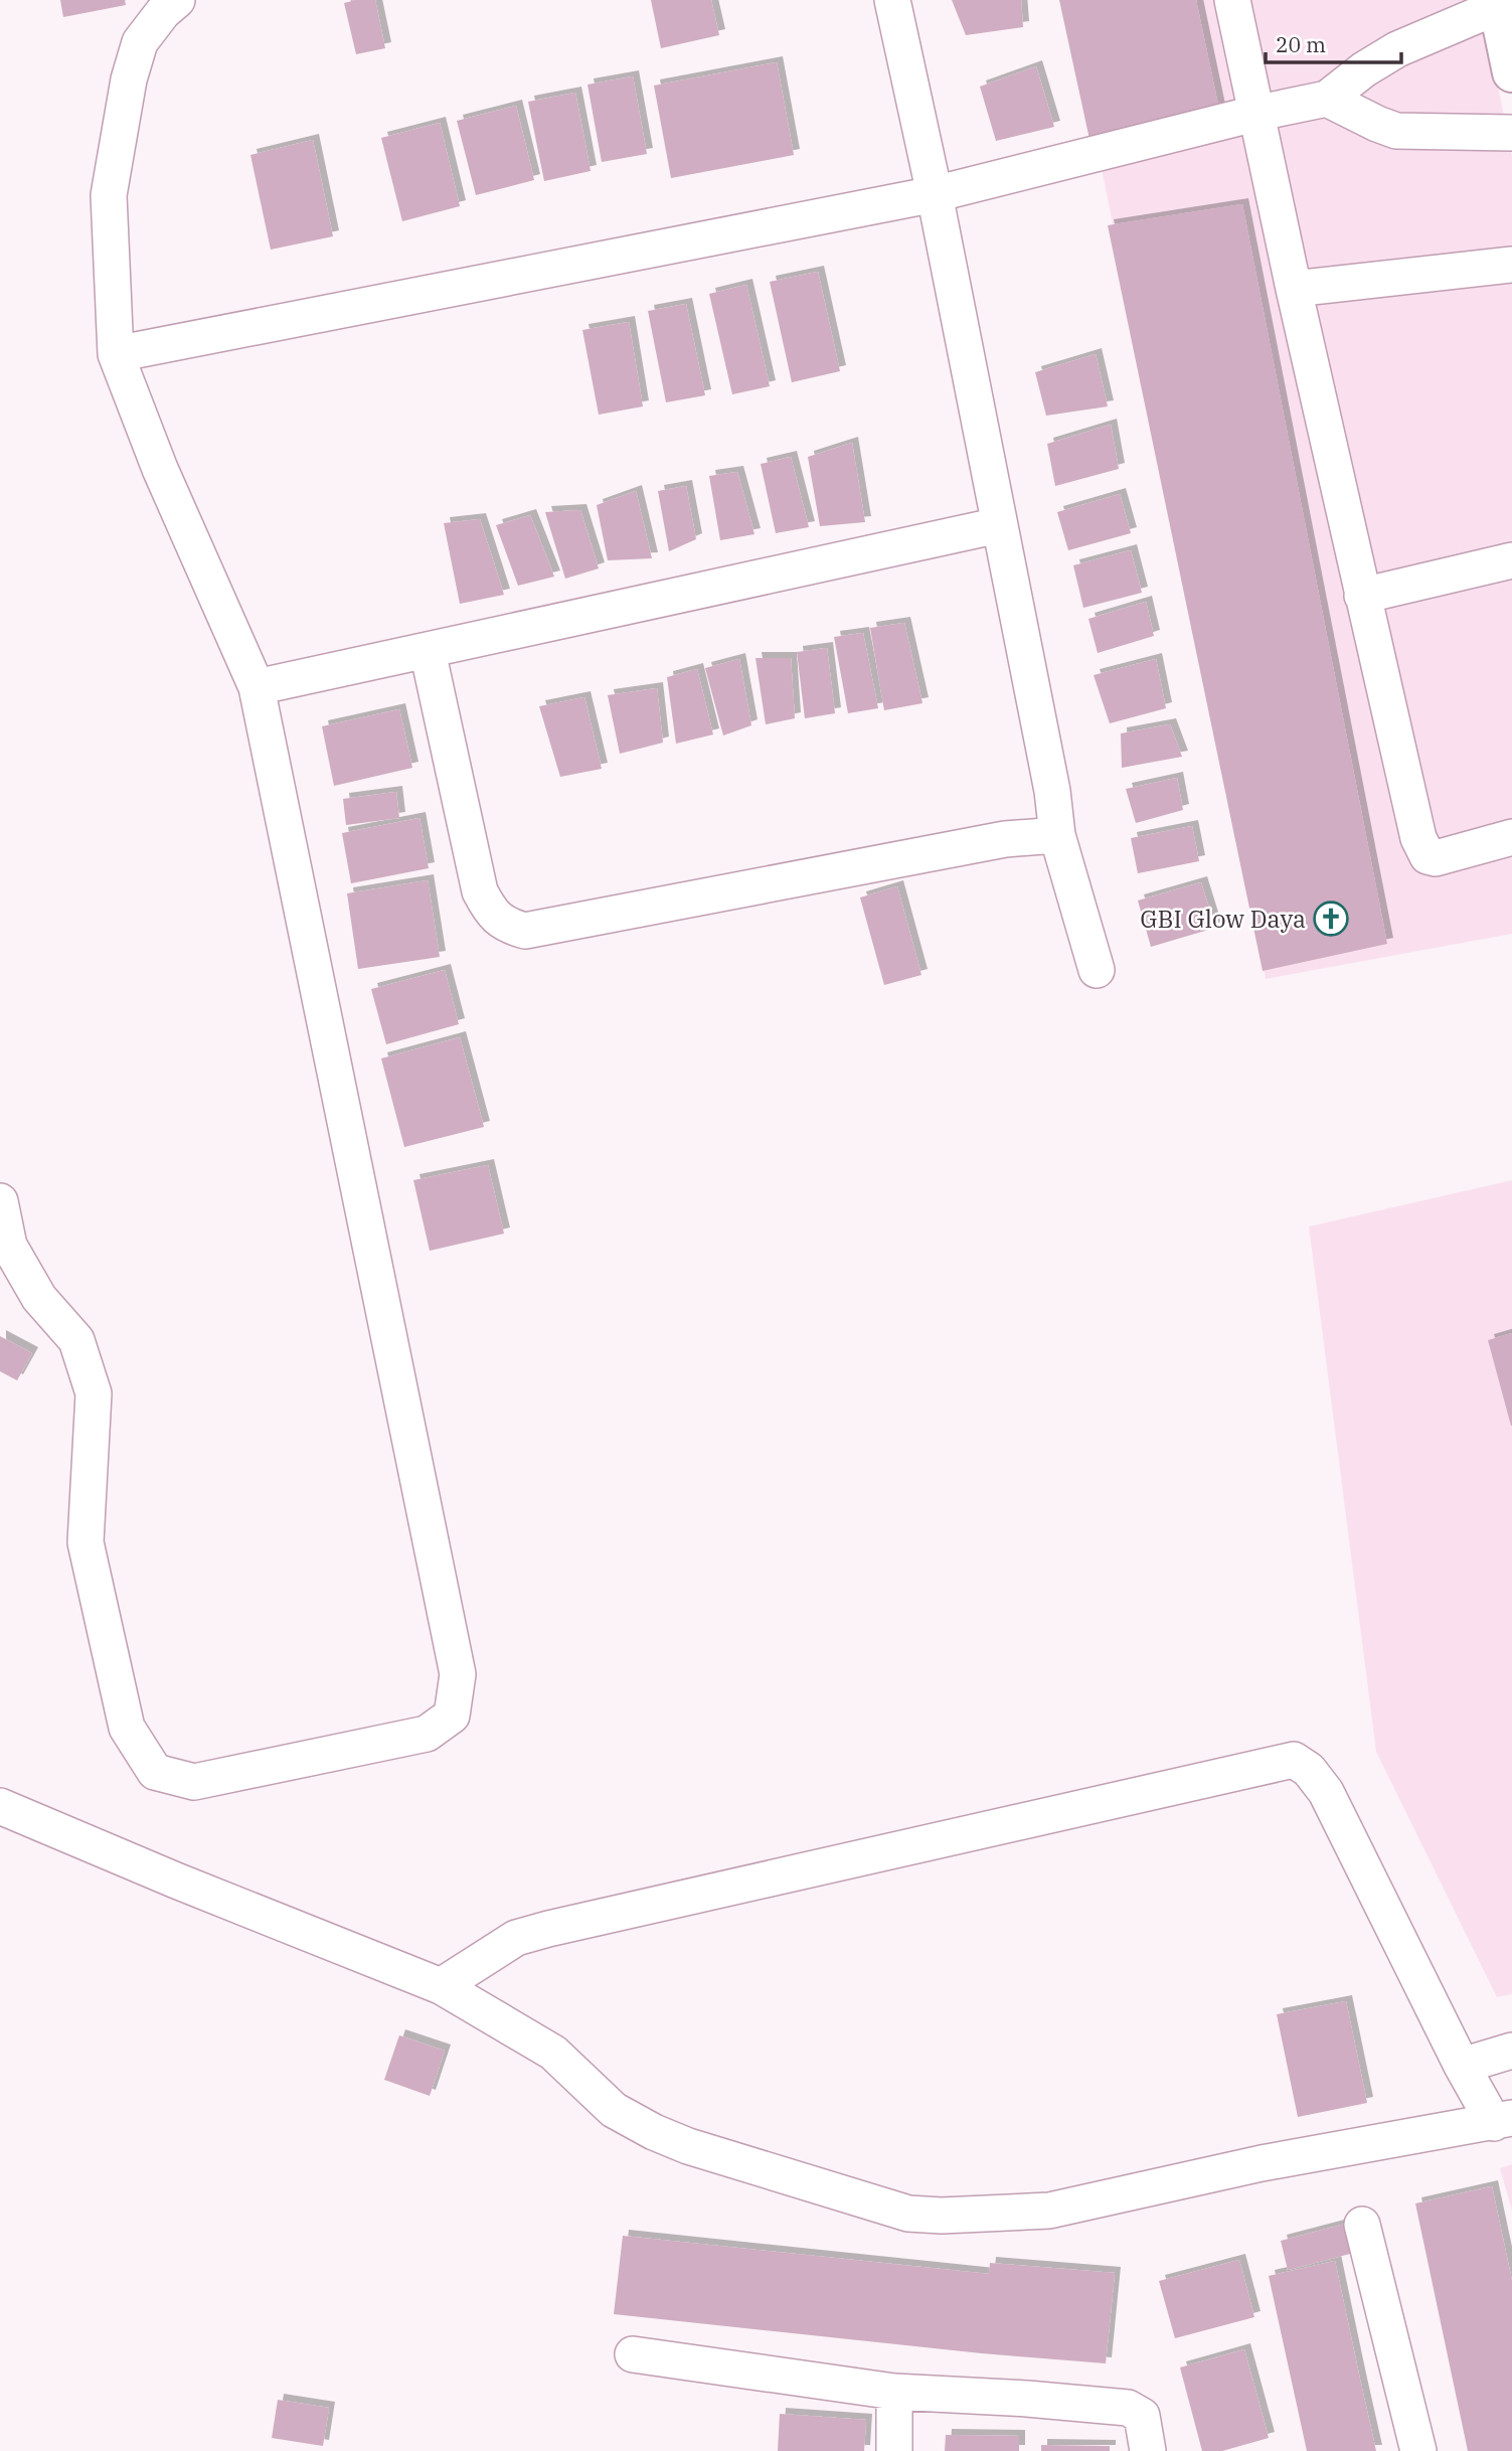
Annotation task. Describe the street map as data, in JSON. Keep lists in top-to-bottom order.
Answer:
{
  "places": {
    "church": ["GBI Glow Daya"]
  },
  "scale_bar": "20 m"
}
